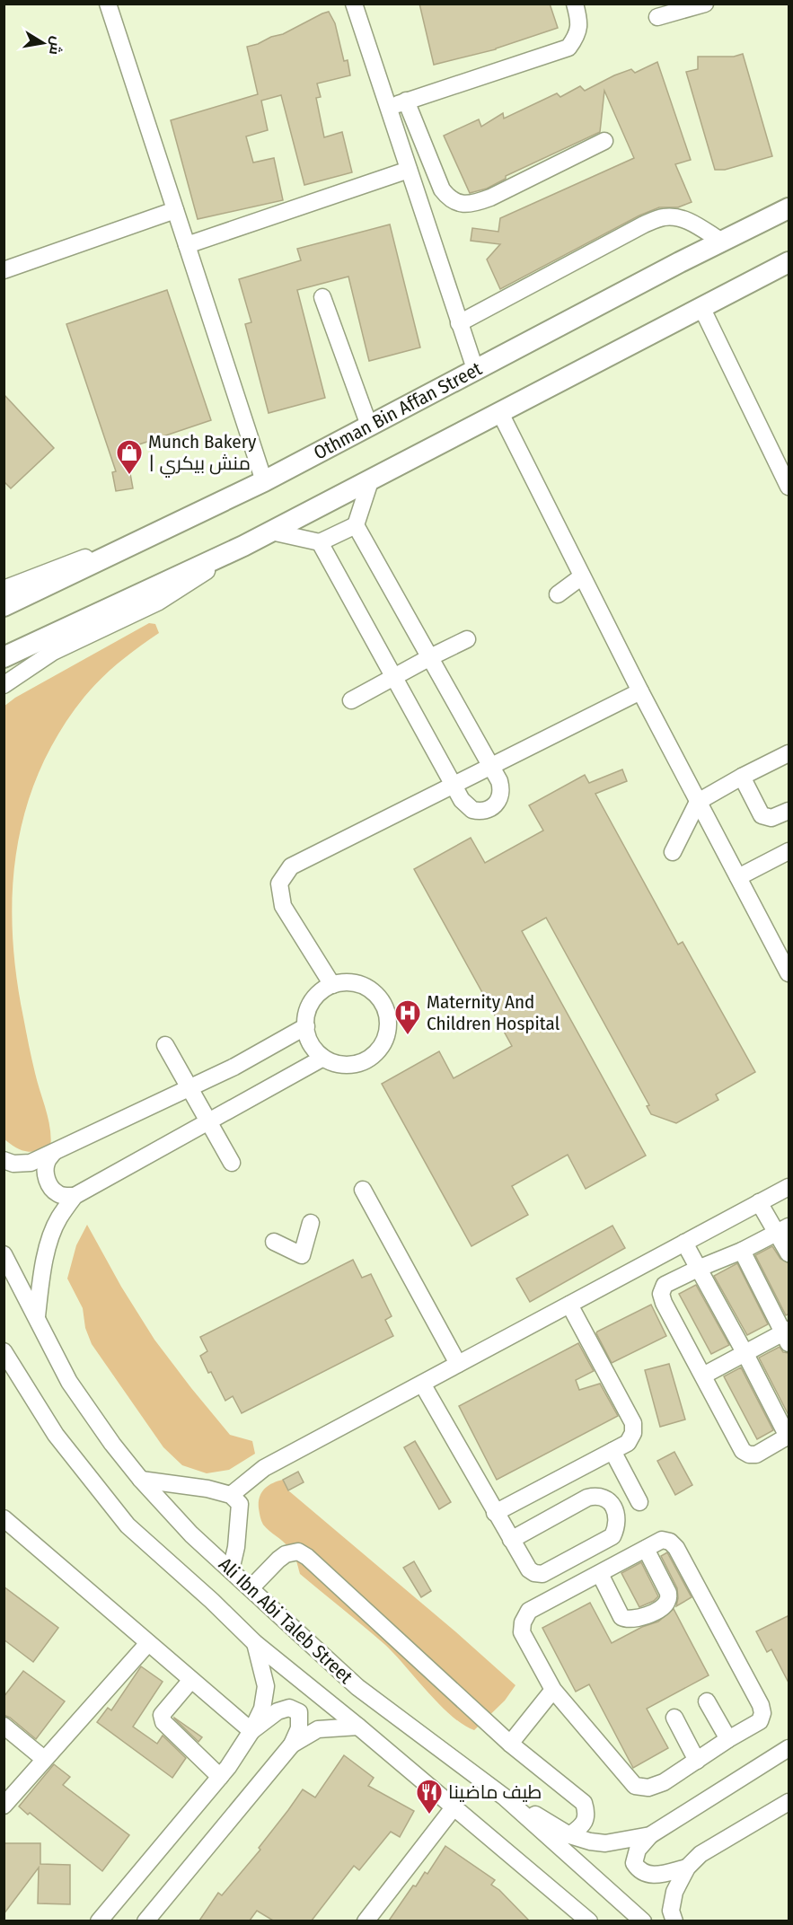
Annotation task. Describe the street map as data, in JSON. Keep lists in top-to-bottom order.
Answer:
{
  "streets": {
    "main road": ["Othman Bin Affan Street"],
    "street": ["Ali Ibn Abi Taleb Street"]
  },
  "places": {
    "shop": ["Munch Bakery | منش بيكري"],
    "hospital": ["Maternity And Children Hospital"],
    "restaurant": ["طيف ماضينا"]
  },
  "north": "right"
}
